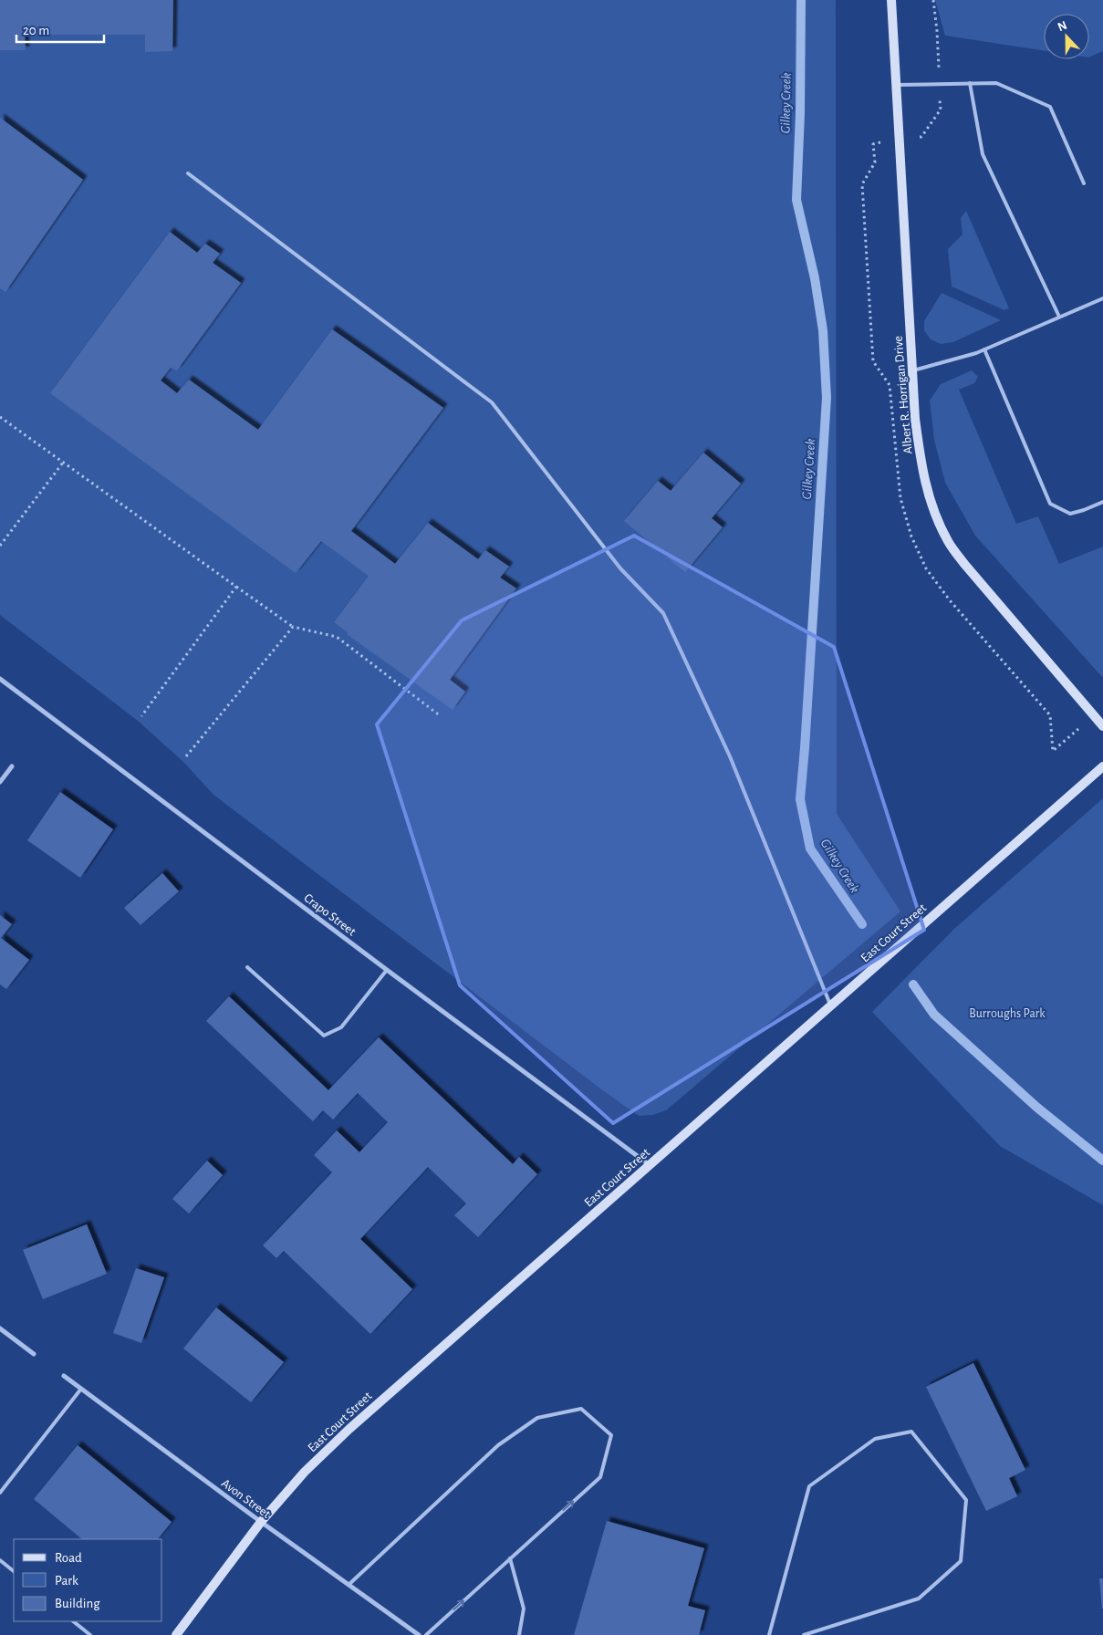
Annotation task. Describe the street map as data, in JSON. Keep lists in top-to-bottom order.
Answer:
{
  "streets": {
    "main road": ["Albert R. Horrigan Drive", "East Court Street"],
    "street": ["Crapo Street", "Avon Street"]
  },
  "crossings": [
    ["Crapo Street", "East Court Street"],
    ["East Court Street", "Avon Street"]
  ],
  "water": ["Gilkey Creek"],
  "parks": ["Burroughs Park"],
  "legend": ["Road", "Park", "Building"],
  "scale_bar": "20 m",
  "north": "top"
}
